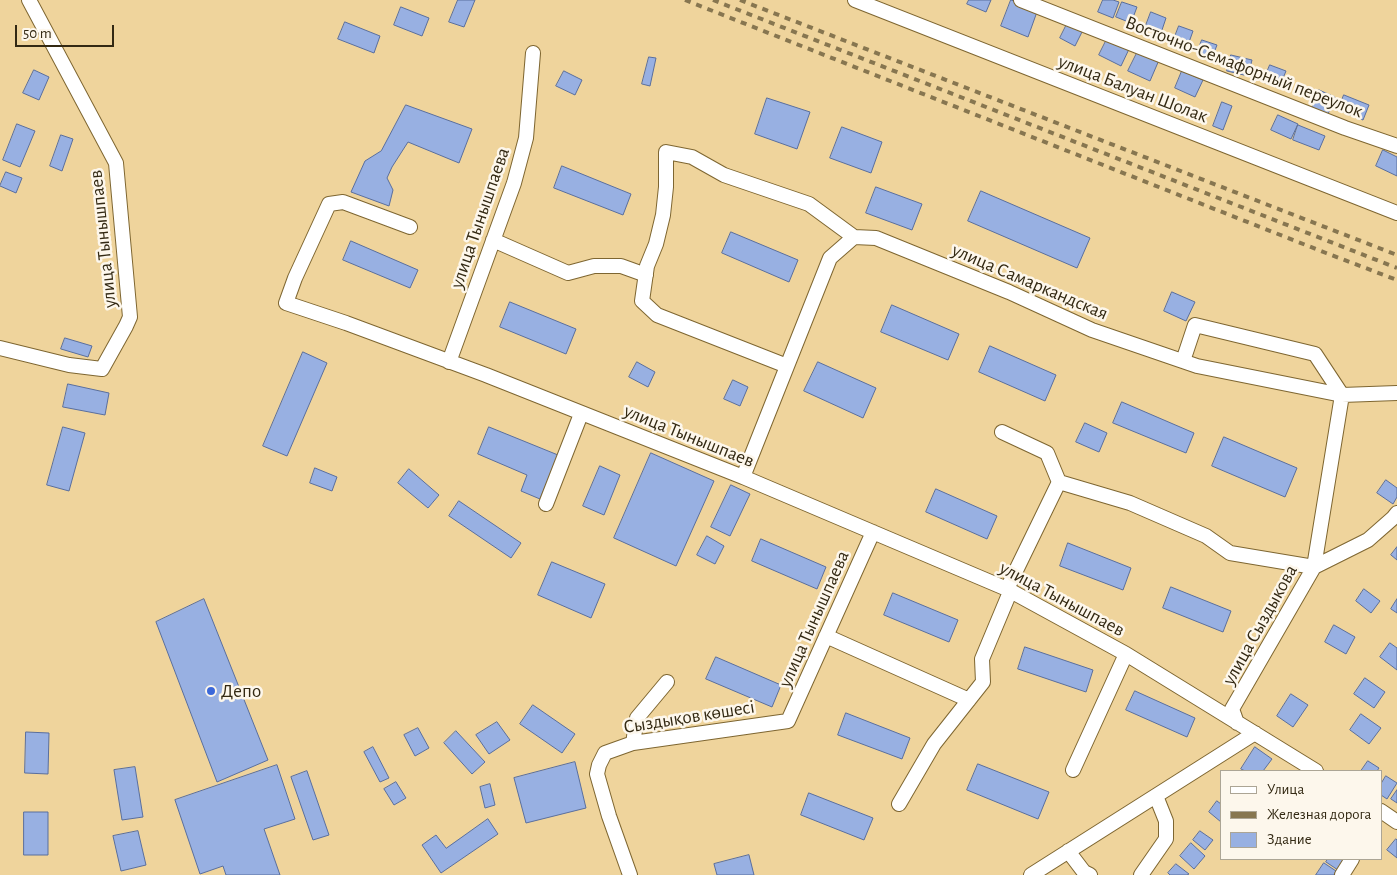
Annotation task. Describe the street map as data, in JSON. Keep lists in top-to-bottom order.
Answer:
{
  "streets": {
    "street": [
      "Восточно-Семафорный переулок",
      "улица Балуан Шолак",
      "улица Тынышпаева",
      "улица Тынышпаев",
      "улица Самаркандская",
      "улица Сыздыкова",
      "Сыздықов көшесі"
    ]
  },
  "crossings": [
    ["улица Тынышпаева", "улица Тынышпаев"],
    ["улица Тынышпаева", "Сыздықов көшесі"],
    ["улица Тынышпаев", "улица Сыздыкова"],
    ["улица Самаркандская", "улица Сыздыкова"]
  ],
  "places": ["Депо"],
  "legend": ["Улица", "Железная дорога", "Здание"],
  "scale_bar": "50 m"
}
